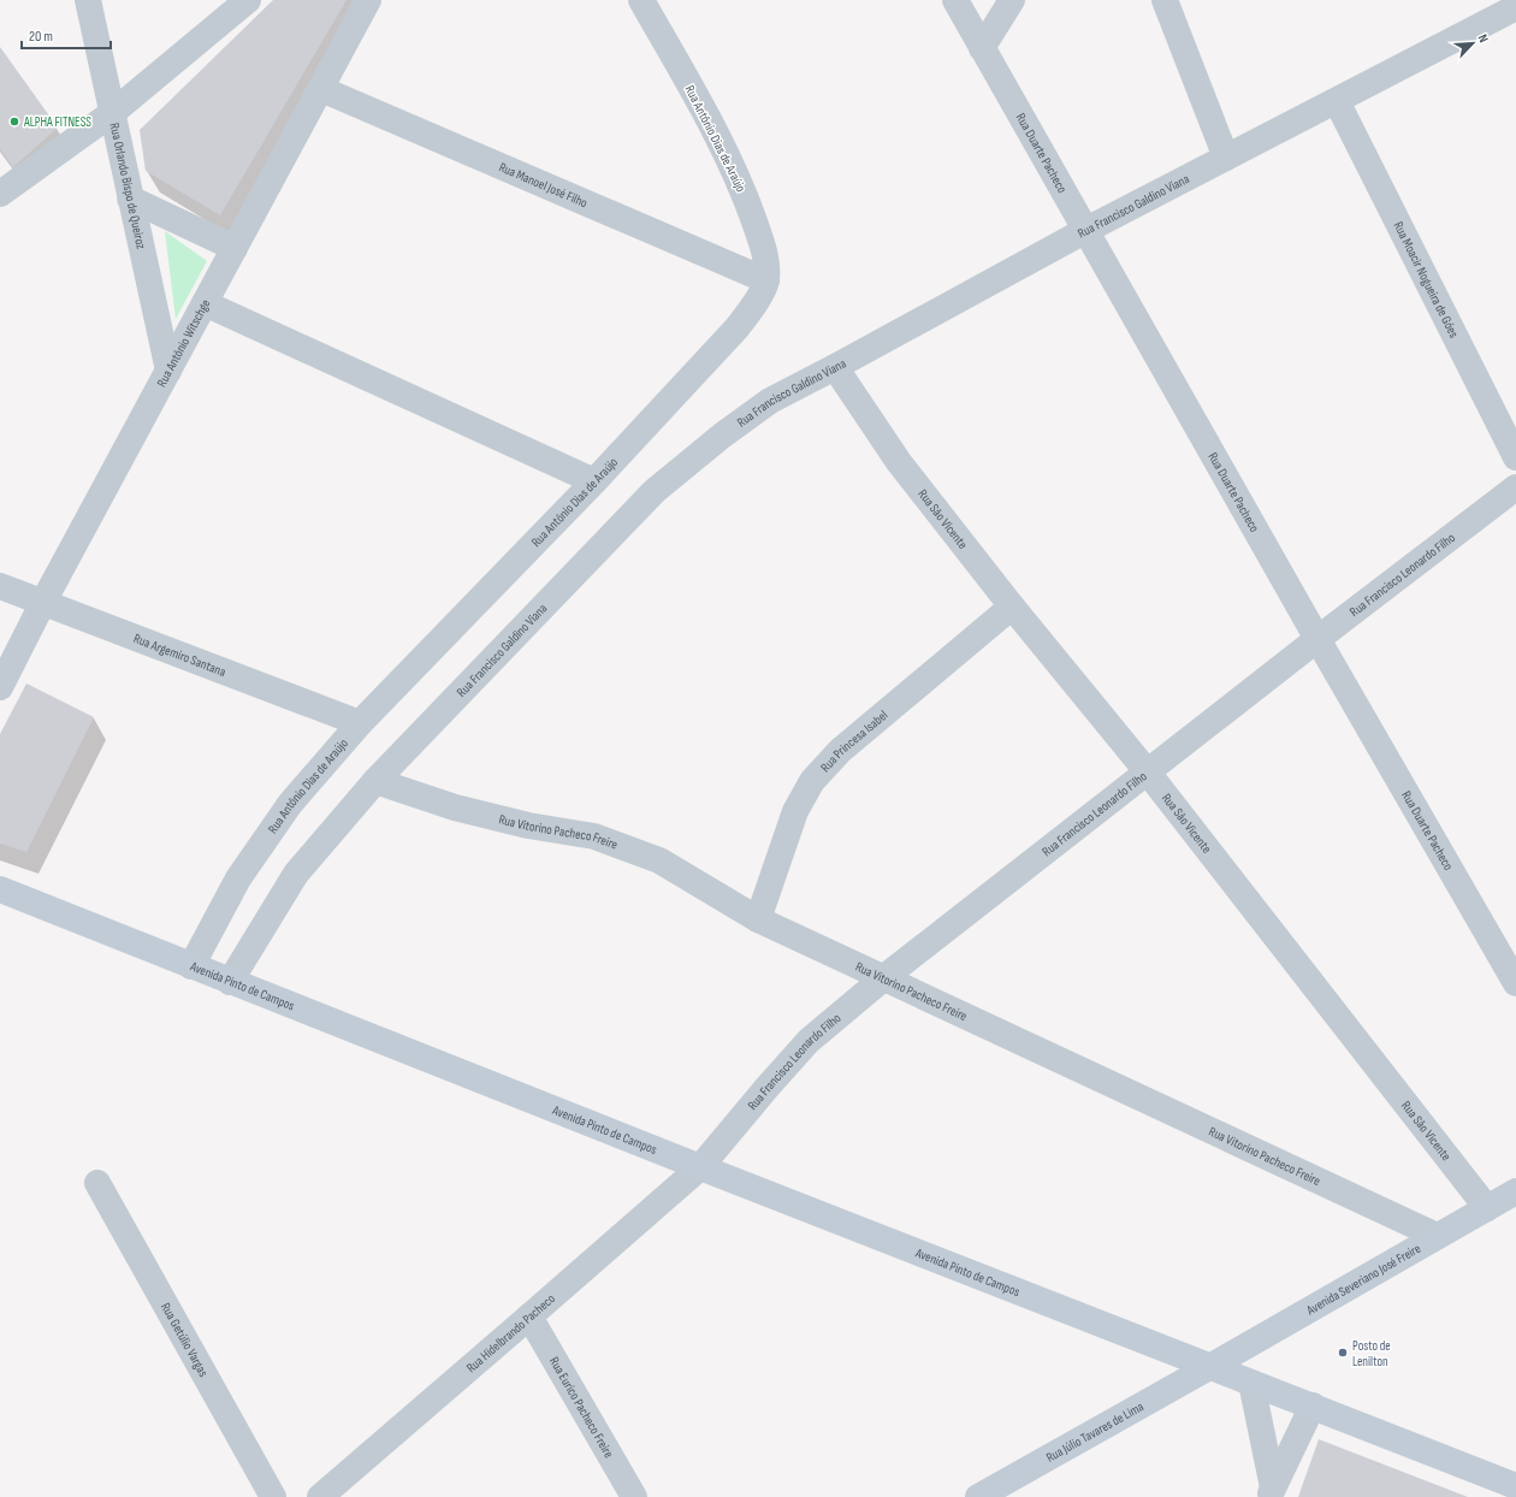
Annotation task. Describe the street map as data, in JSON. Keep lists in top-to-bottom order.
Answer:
{
  "streets": {
    "street": [
      "Rua Antônio Dias de Araújo",
      "Rua Duarte Pacheco",
      "Rua Manoel José Filho",
      "Rua Orlando Bispo de Queiroz",
      "Rua Francisco Galdino Viana",
      "Rua Moacir Nogueira de Góes",
      "Rua Antônio Witschge",
      "Rua São Vicente",
      "Rua Francisco Leonardo Filho",
      "Rua Argemiro Santana",
      "Rua Princesa Isabel",
      "Rua Vitorino Pacheco Freire",
      "Avenida Pinto de Campos",
      "Avenida Severiano José Freire",
      "Rua Hidelbrando Pacheco",
      "Rua Getúlio Vargas",
      "Rua Eurico Pacheco Freire",
      "Rua Júlio Tavares de Lima"
    ]
  },
  "crossings": [
    ["Rua Antônio Dias de Araújo", "Rua Manoel José Filho"],
    ["Rua Antônio Dias de Araújo", "Rua Argemiro Santana"],
    ["Rua Antônio Dias de Araújo", "Avenida Pinto de Campos"],
    ["Rua Duarte Pacheco", "Rua Francisco Galdino Viana"],
    ["Rua Duarte Pacheco", "Rua Francisco Leonardo Filho"],
    ["Rua Manoel José Filho", "Rua Antônio Witschge"],
    ["Rua Orlando Bispo de Queiroz", "Rua Antônio Witschge"],
    ["Rua Francisco Galdino Viana", "Rua Moacir Nogueira de Góes"],
    ["Rua Francisco Galdino Viana", "Rua São Vicente"],
    ["Rua Francisco Galdino Viana", "Rua Vitorino Pacheco Freire"],
    ["Rua Francisco Galdino Viana", "Avenida Pinto de Campos"],
    ["Rua Antônio Witschge", "Rua Argemiro Santana"],
    ["Rua São Vicente", "Rua Francisco Leonardo Filho"],
    ["Rua São Vicente", "Rua Princesa Isabel"],
    ["Rua São Vicente", "Avenida Severiano José Freire"],
    ["Rua Francisco Leonardo Filho", "Rua Vitorino Pacheco Freire"],
    ["Rua Francisco Leonardo Filho", "Avenida Pinto de Campos"],
    ["Rua Francisco Leonardo Filho", "Rua Hidelbrando Pacheco"],
    ["Rua Princesa Isabel", "Rua Vitorino Pacheco Freire"],
    ["Rua Vitorino Pacheco Freire", "Avenida Severiano José Freire"],
    ["Avenida Pinto de Campos", "Avenida Severiano José Freire"],
    ["Avenida Pinto de Campos", "Rua Hidelbrando Pacheco"],
    ["Avenida Pinto de Campos", "Rua Júlio Tavares de Lima"],
    ["Avenida Severiano José Freire", "Rua Júlio Tavares de Lima"],
    ["Rua Hidelbrando Pacheco", "Rua Eurico Pacheco Freire"]
  ],
  "places": ["ALPHA FITNESS", "Posto de Lenilton"],
  "scale_bar": "20 m",
  "north": "top right"
}
